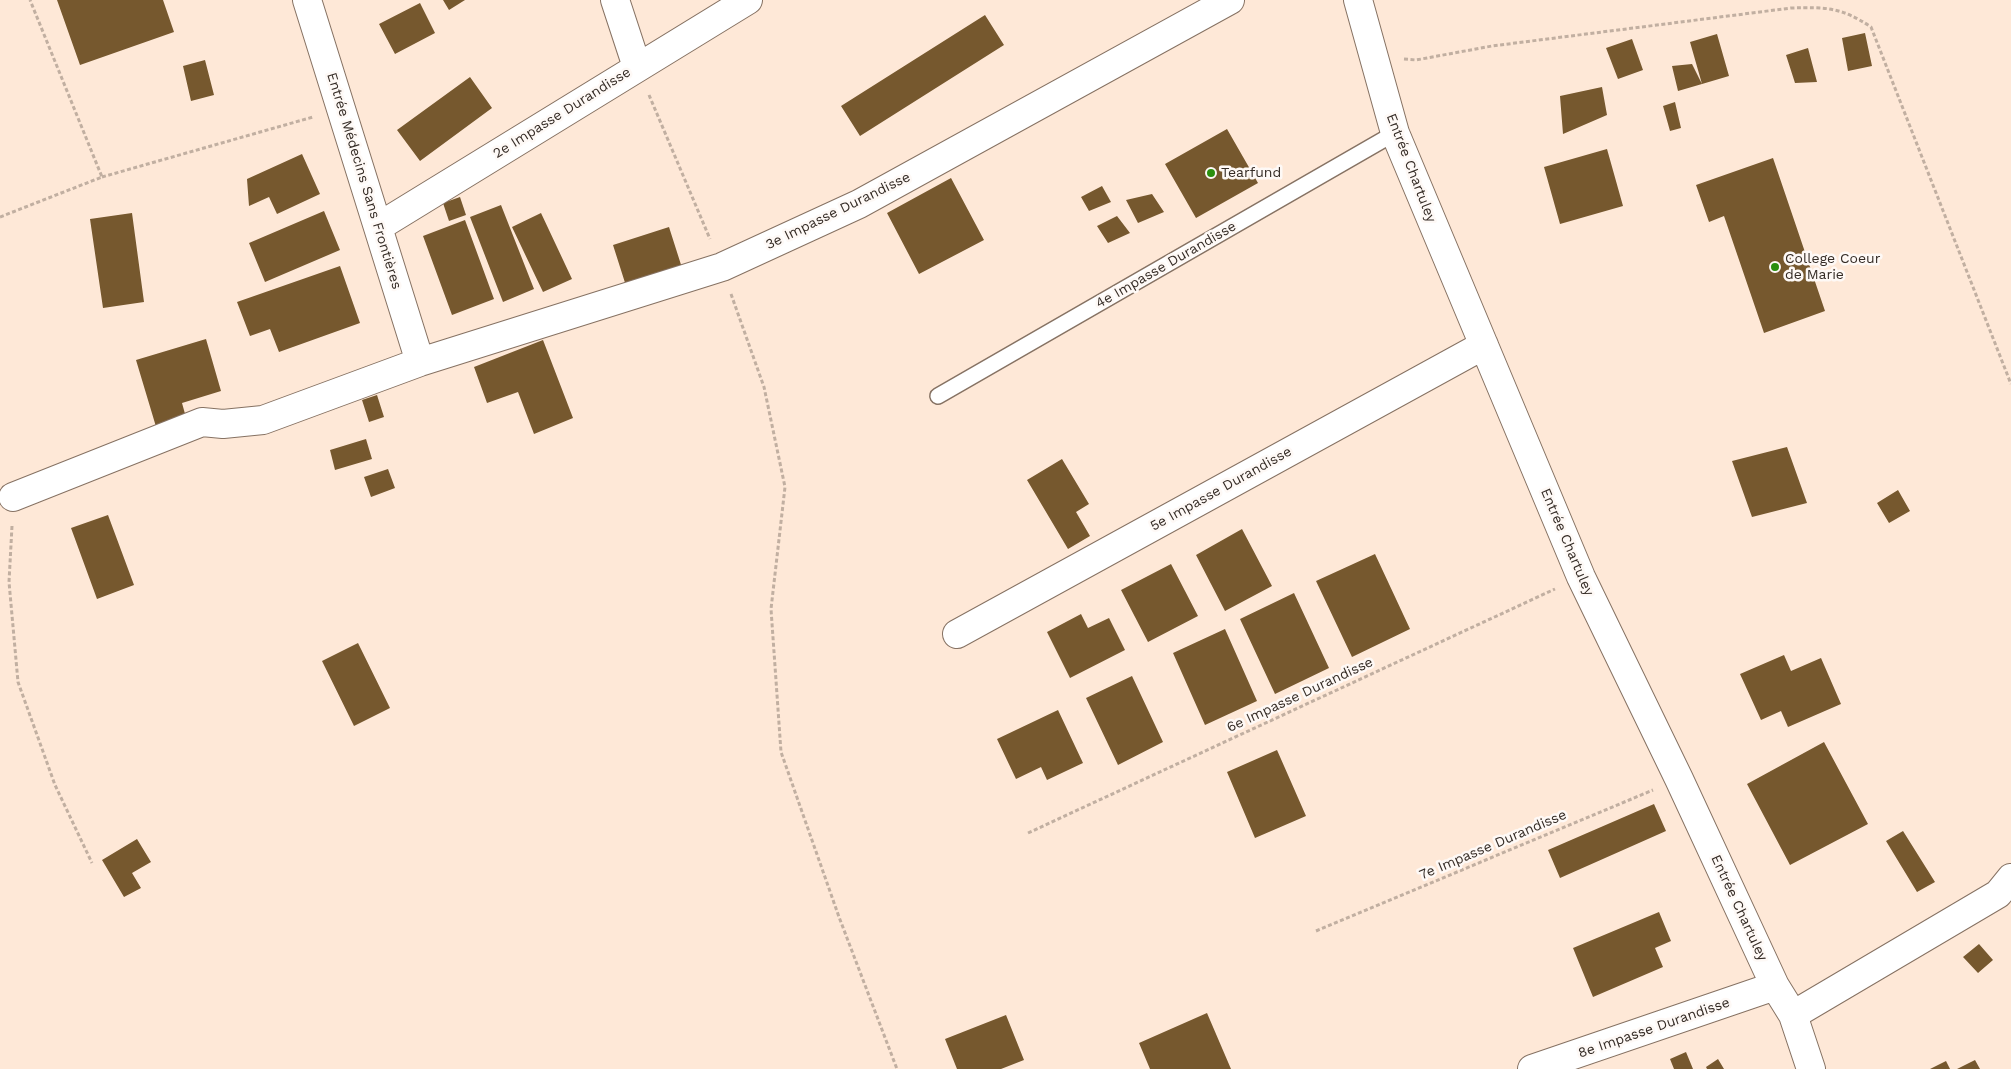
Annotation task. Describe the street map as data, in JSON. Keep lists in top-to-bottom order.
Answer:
{
  "streets": {
    "street": [
      "2e Impasse Durandisse",
      "Entrée Chartuley",
      "Entrée Médecins Sans Frontières",
      "3e Impasse Durandisse",
      "5e Impasse Durandisse",
      "8e Impasse Durandisse"
    ],
    "lane": ["4e Impasse Durandisse"],
    "path": ["6e Impasse Durandisse", "7e Impasse Durandisse"]
  },
  "crossings": [
    ["2e Impasse Durandisse", "Entrée Médecins Sans Frontières"],
    ["Entrée Chartuley", "4e Impasse Durandisse"],
    ["Entrée Chartuley", "5e Impasse Durandisse"],
    ["Entrée Chartuley", "6e Impasse Durandisse"],
    ["Entrée Chartuley", "7e Impasse Durandisse"],
    ["Entrée Chartuley", "8e Impasse Durandisse"],
    ["Entrée Médecins Sans Frontières", "3e Impasse Durandisse"]
  ],
  "places": ["Tearfund", "College Coeur de Marie"]
}
